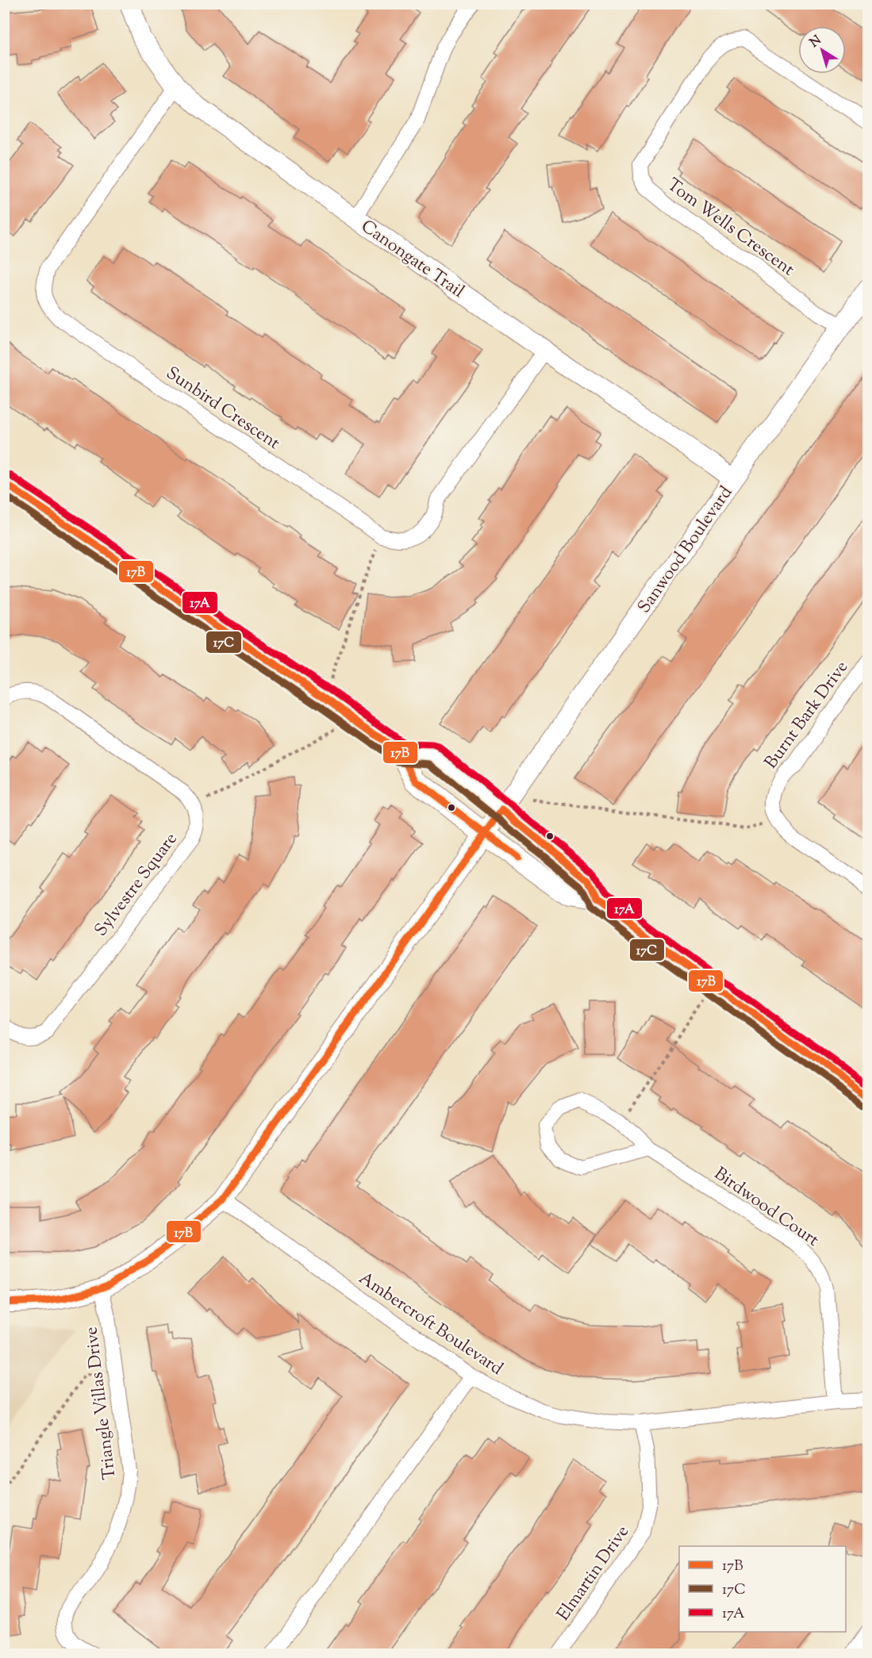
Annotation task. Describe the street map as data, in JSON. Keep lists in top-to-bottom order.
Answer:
{
  "streets": {
    "street": [
      "Tom Wells Crescent",
      "Canongate Trail",
      "Sunbird Crescent",
      "Sanwood Boulevard",
      "Burnt Bark Drive",
      "Sylvestre Square",
      "Birdwood Court",
      "Ambercroft Boulevard",
      "Triangle Villas Drive",
      "Elmartin Drive"
    ]
  },
  "crossings": [
    ["Tom Wells Crescent", "Sanwood Boulevard"],
    ["Canongate Trail", "Sunbird Crescent"],
    ["Canongate Trail", "Sanwood Boulevard"],
    ["Sanwood Boulevard", "Ambercroft Boulevard"],
    ["Sanwood Boulevard", "Triangle Villas Drive"],
    ["Birdwood Court", "Ambercroft Boulevard"],
    ["Ambercroft Boulevard", "Elmartin Drive"]
  ],
  "lines": ["transit line 17A", "transit line 17B", "transit line 17C"],
  "legend": ["17B", "17C", "17A"],
  "north": "top left"
}
